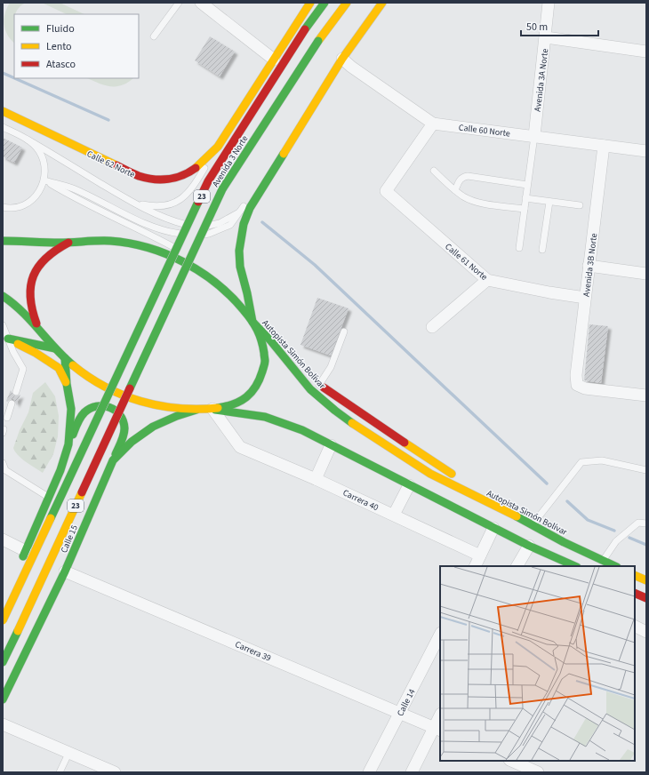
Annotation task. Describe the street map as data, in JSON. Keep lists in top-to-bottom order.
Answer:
{
  "streets": {
    "main road": [
      "Avenida 3 Norte",
      "Calle 62 Norte",
      "23",
      "Autopista Simón Bolívar",
      "Calle 15"
    ],
    "street": [
      "Avenida 3A Norte",
      "Calle 60 Norte",
      "Calle 61 Norte",
      "Avenida 3B Norte",
      "Carrera 40",
      "Carrera 39",
      "Calle 14"
    ]
  },
  "crossings": [
    ["Avenida 3A Norte", "Calle 60 Norte"],
    ["Calle 60 Norte", "Calle 61 Norte"],
    ["Calle 60 Norte", "Avenida 3B Norte"],
    ["Avenida 3 Norte", "Calle 62 Norte"],
    ["Avenida 3 Norte", "Calle 15"],
    ["Calle 61 Norte", "Avenida 3B Norte"],
    ["Carrera 40", "Calle 15"],
    ["Calle 15", "Carrera 39"],
    ["Carrera 39", "Calle 14"]
  ],
  "legend": ["Fluido", "Lento", "Atasco"],
  "scale_bar": "50 m"
}
